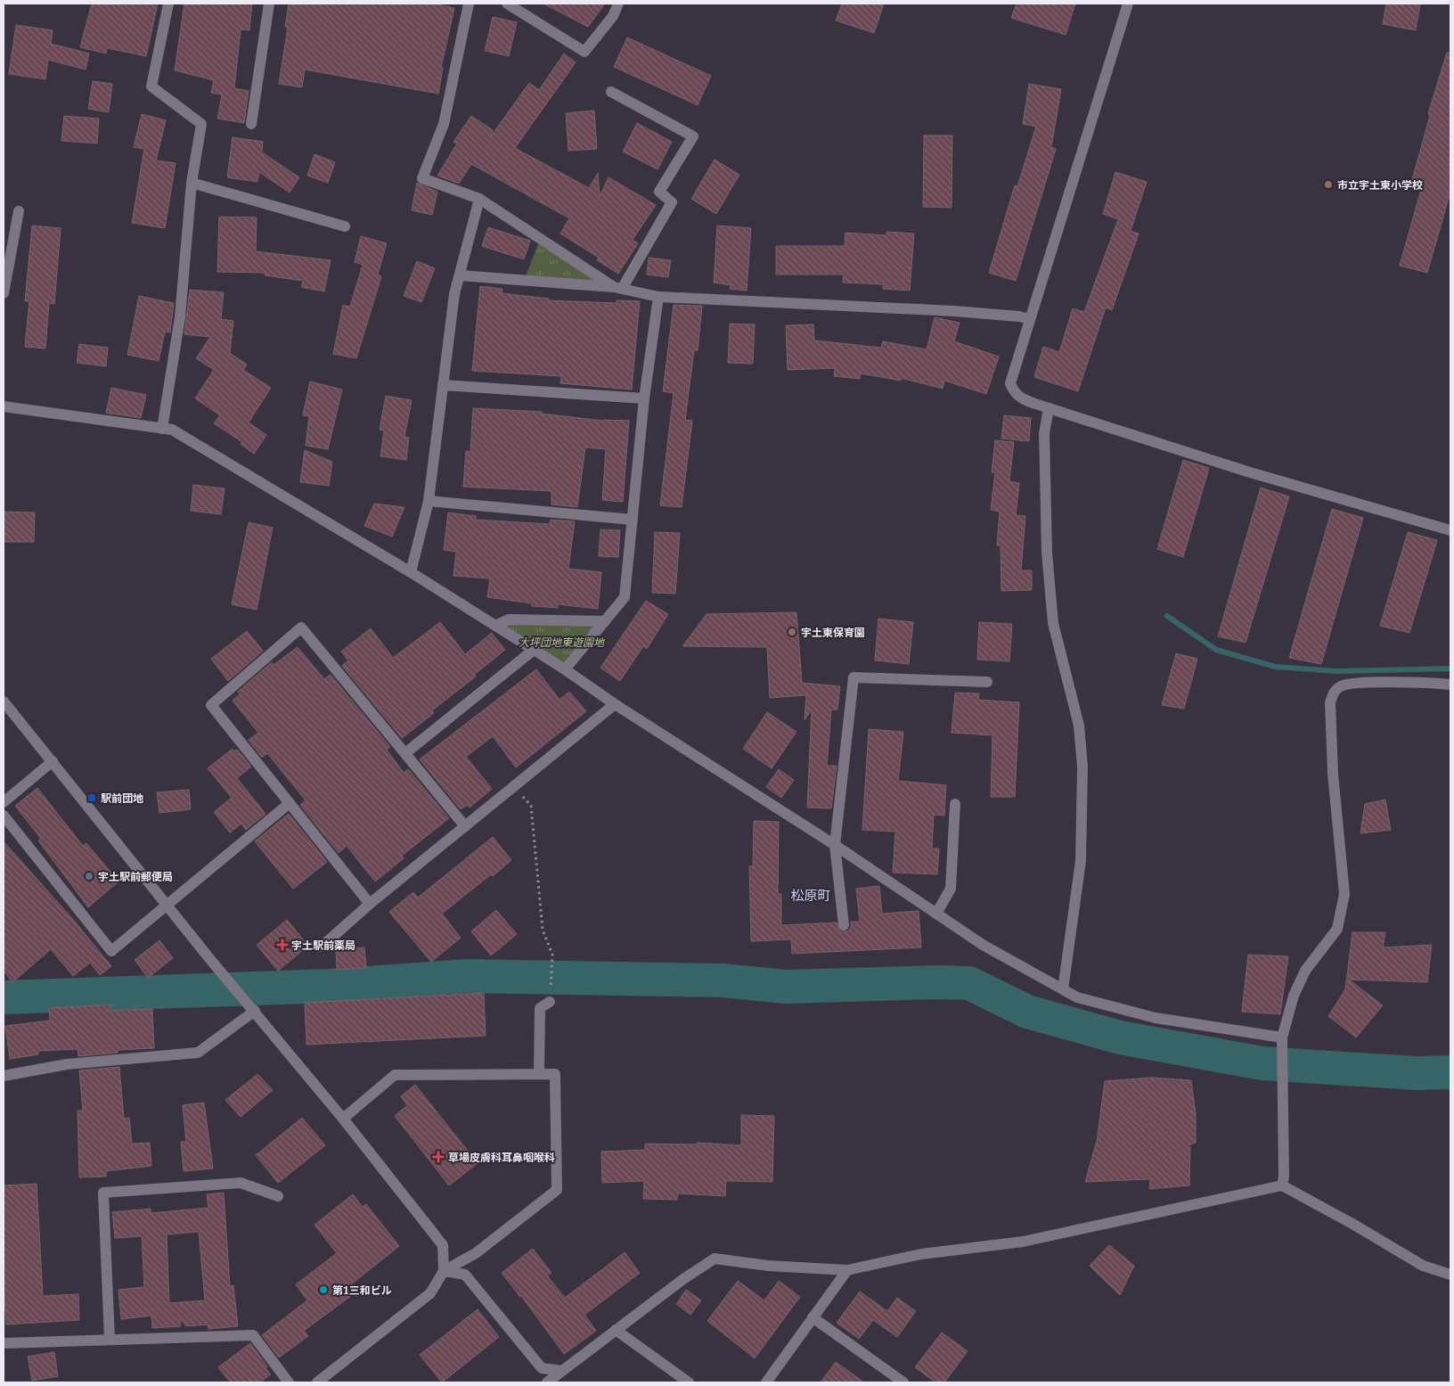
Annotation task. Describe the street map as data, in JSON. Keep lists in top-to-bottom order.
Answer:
{
  "districts": ["松原町"],
  "parks": ["大坪団地東遊園地"],
  "places": {
    "other": [
      "市立宇土東小学校",
      "宇土東保育園",
      "宇土駅前郵便局",
      "第1三和ビル"
    ],
    "transit": ["駅前団地"],
    "health": ["宇土駅前薬局", "草場皮膚科耳鼻咽喉科"]
  }
}
